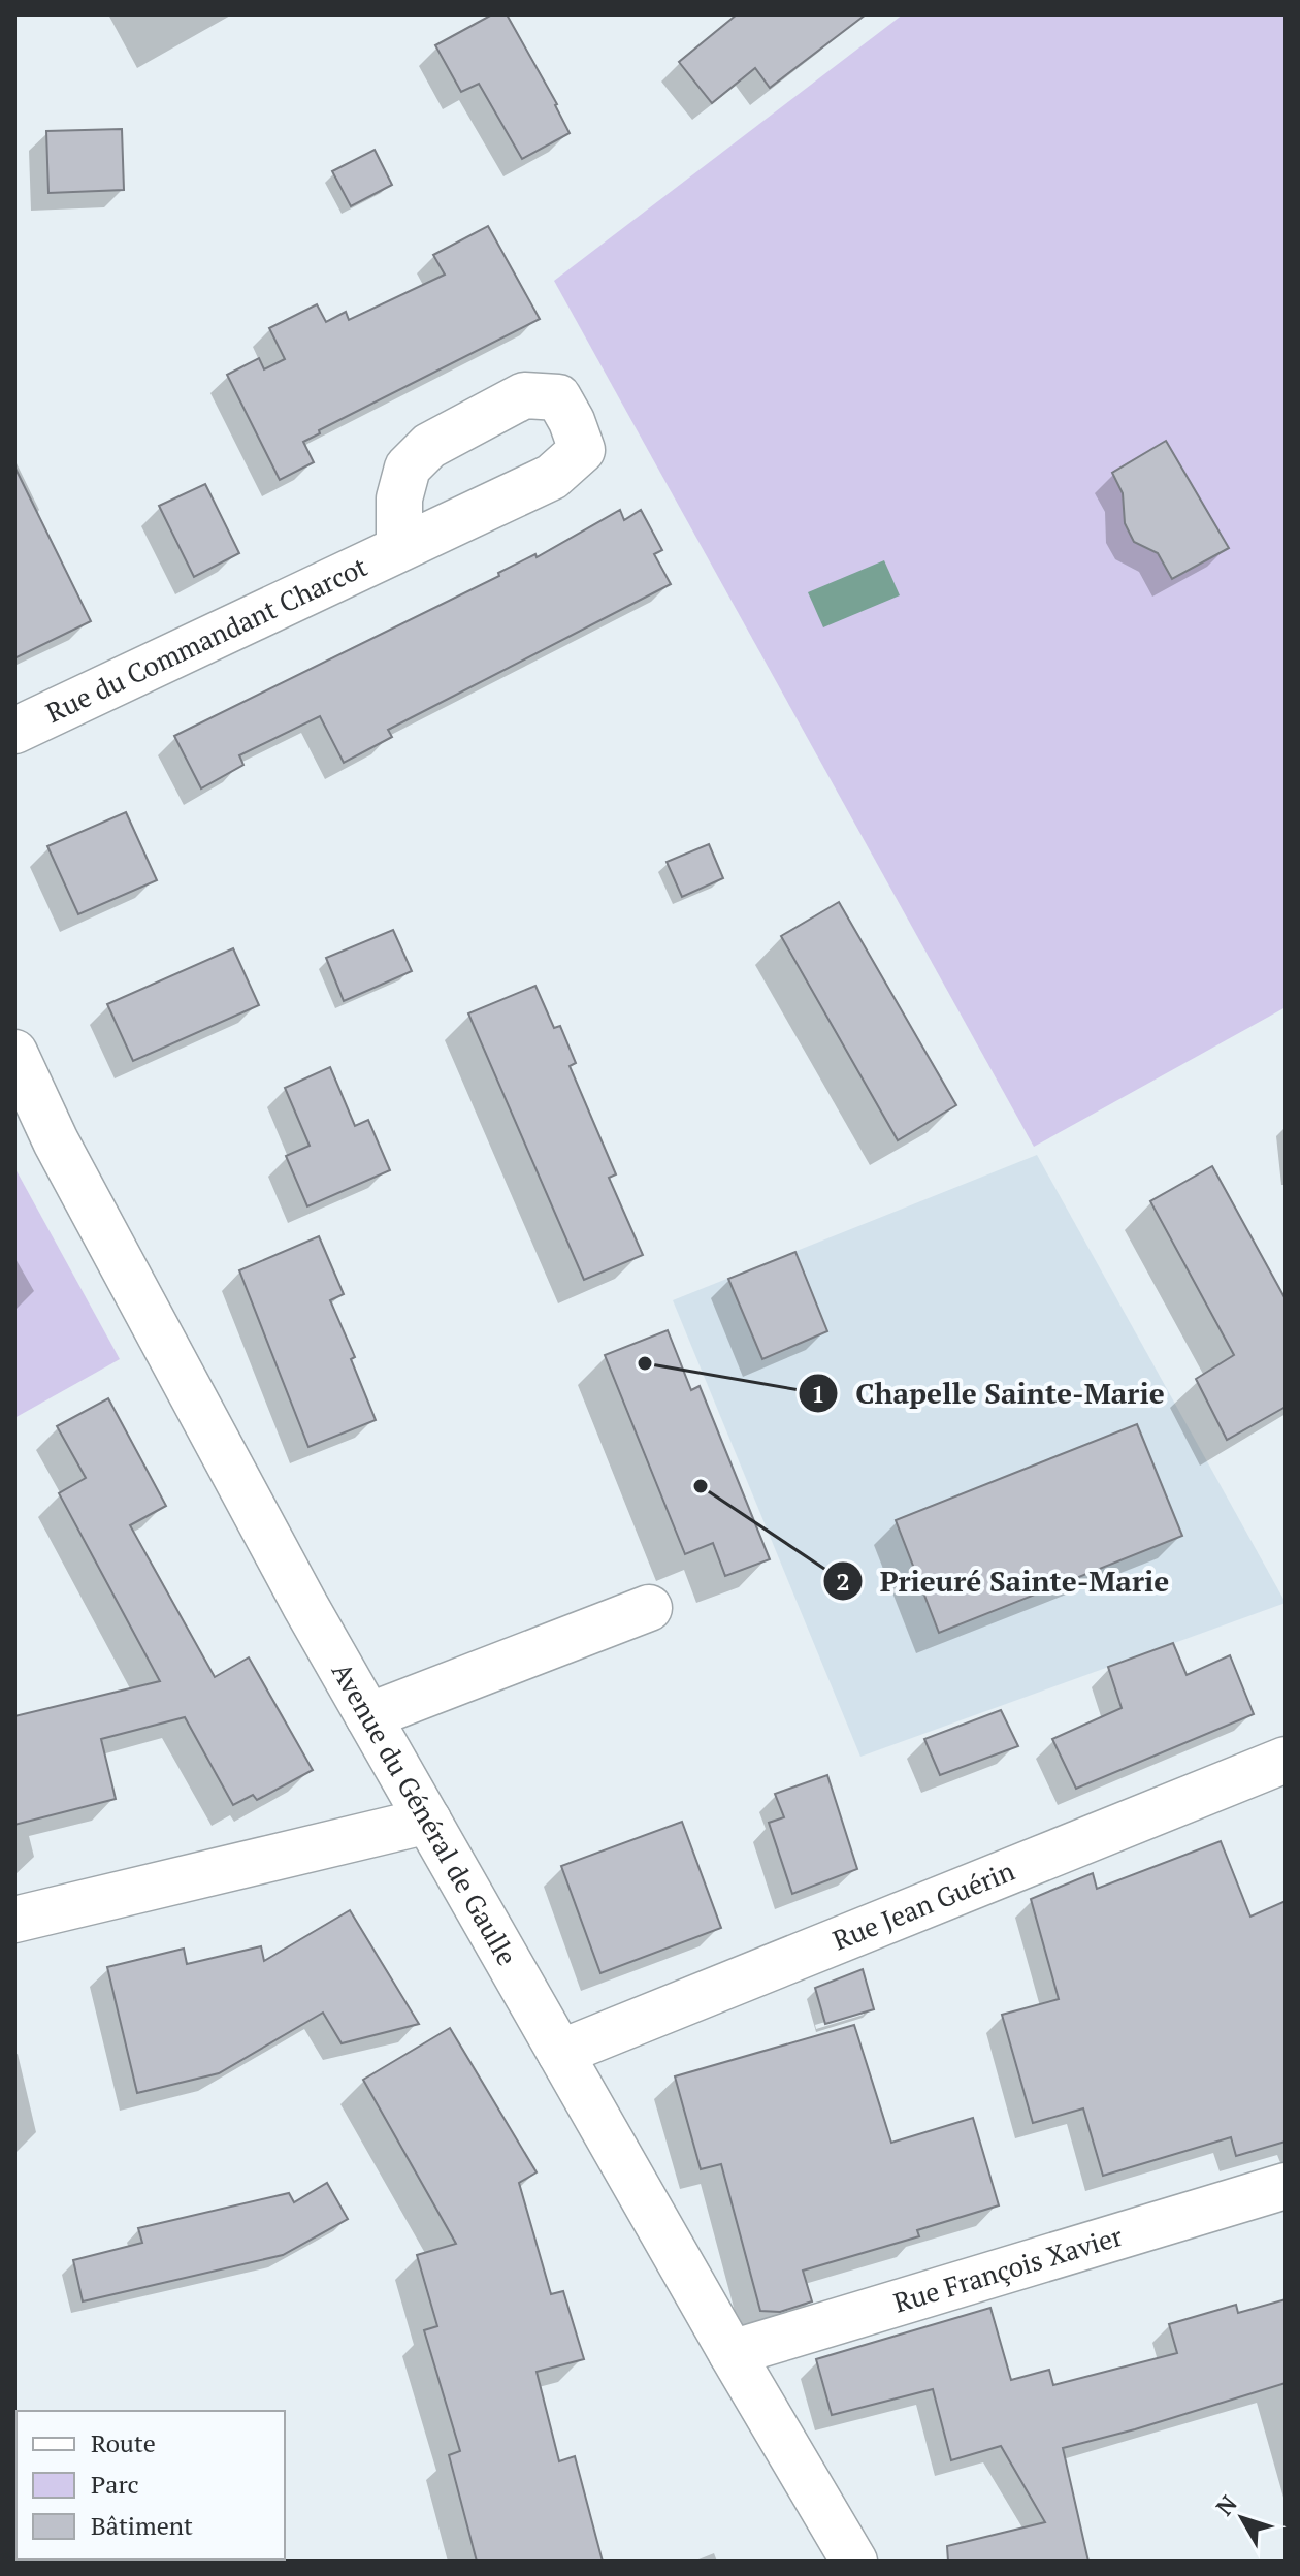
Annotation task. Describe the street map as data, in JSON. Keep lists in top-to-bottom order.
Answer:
{
  "streets": {
    "street": [
      "Rue du Commandant Charcot",
      "Avenue du Général de Gaulle",
      "Rue Jean Guérin",
      "Rue François Xavier"
    ]
  },
  "crossings": [
    ["Avenue du Général de Gaulle", "Rue Jean Guérin"],
    ["Avenue du Général de Gaulle", "Rue François Xavier"]
  ],
  "places": ["Chapelle Sainte-Marie", "Prieuré Sainte-Marie"],
  "legend": ["Route", "Parc", "Bâtiment"],
  "north": "top left"
}
